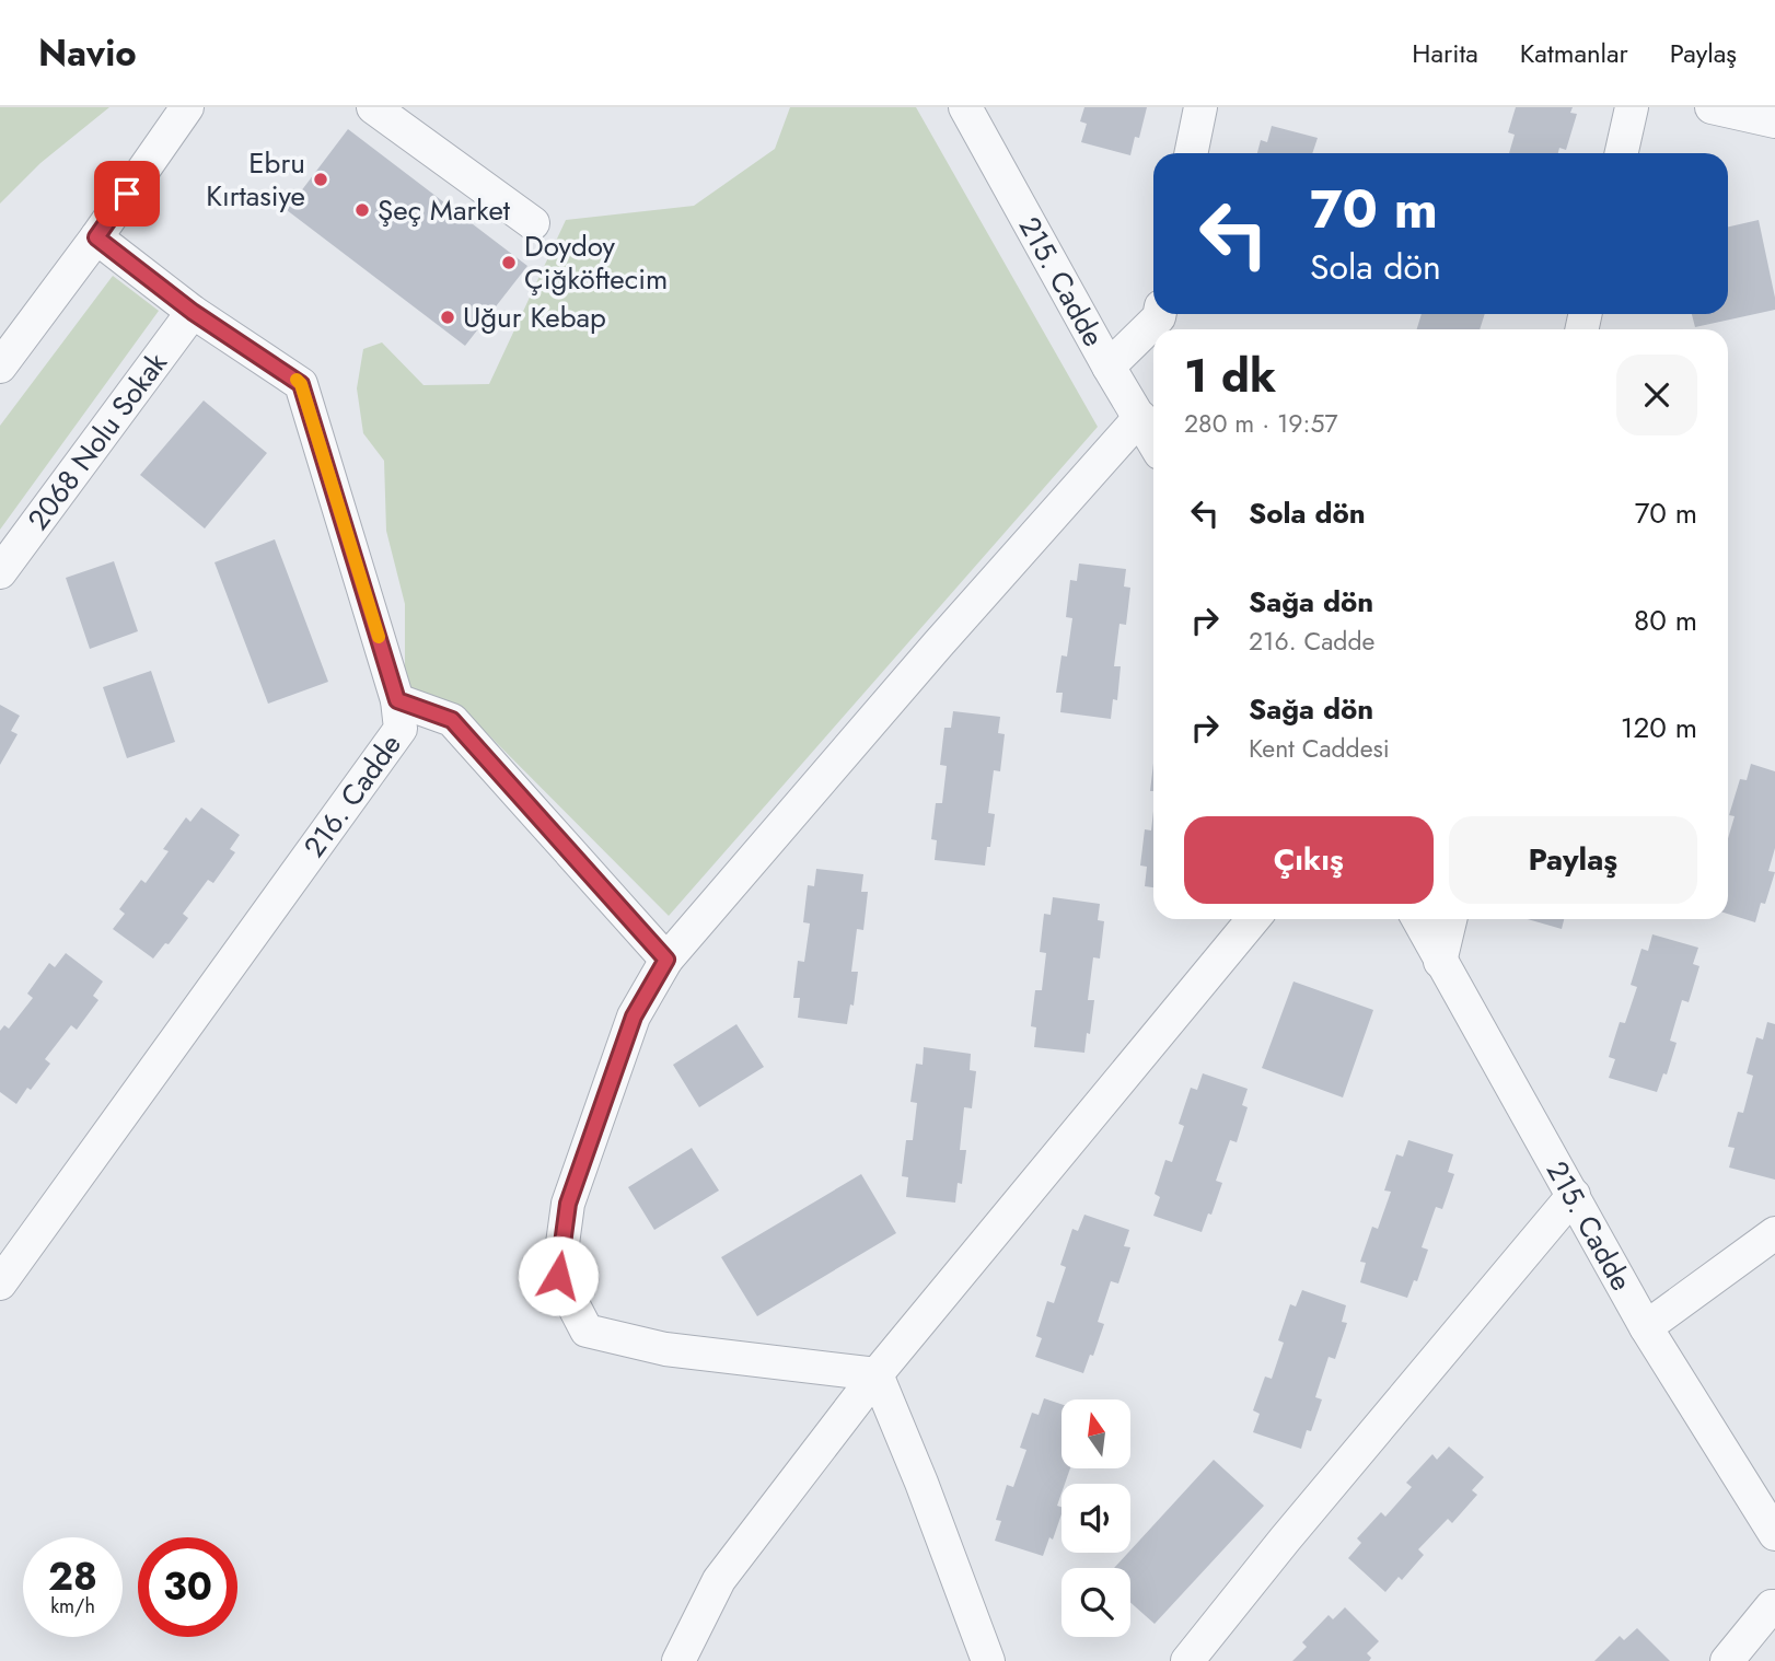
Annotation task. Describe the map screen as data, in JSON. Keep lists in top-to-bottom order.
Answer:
{
  "streets": {
    "street": ["215. Cadde", "2068 Nolu Sokak", "216. Cadde"]
  },
  "crossings": [
    ["2068 Nolu Sokak", "216. Cadde"]
  ],
  "places": [
    "Ebru Kırtasiye",
    "Şeç Market",
    "Doydoy Çiğköftecim",
    "Uğur Kebap"
  ],
  "north": "top",
  "page": {
    "header": "Navio",
    "nav": ["Harita", "Katmanlar", "Paylaş"],
    "turn": ["70 m", "Sola dön"],
    "heading": ["1 dk", "280 m · 19:57"],
    "list": [
      {
        "name": "Sola dön",
        "value": "70 m"
      },
      {
        "name": "Sağa dön",
        "note": "216. Cadde",
        "value": "80 m"
      },
      {
        "name": "Sağa dön",
        "note": "Kent Caddesi",
        "value": "120 m"
      }
    ],
    "buttons": ["Çıkış", "Paylaş"],
    "speed": "28 km/h",
    "limit": "30"
  }
}
